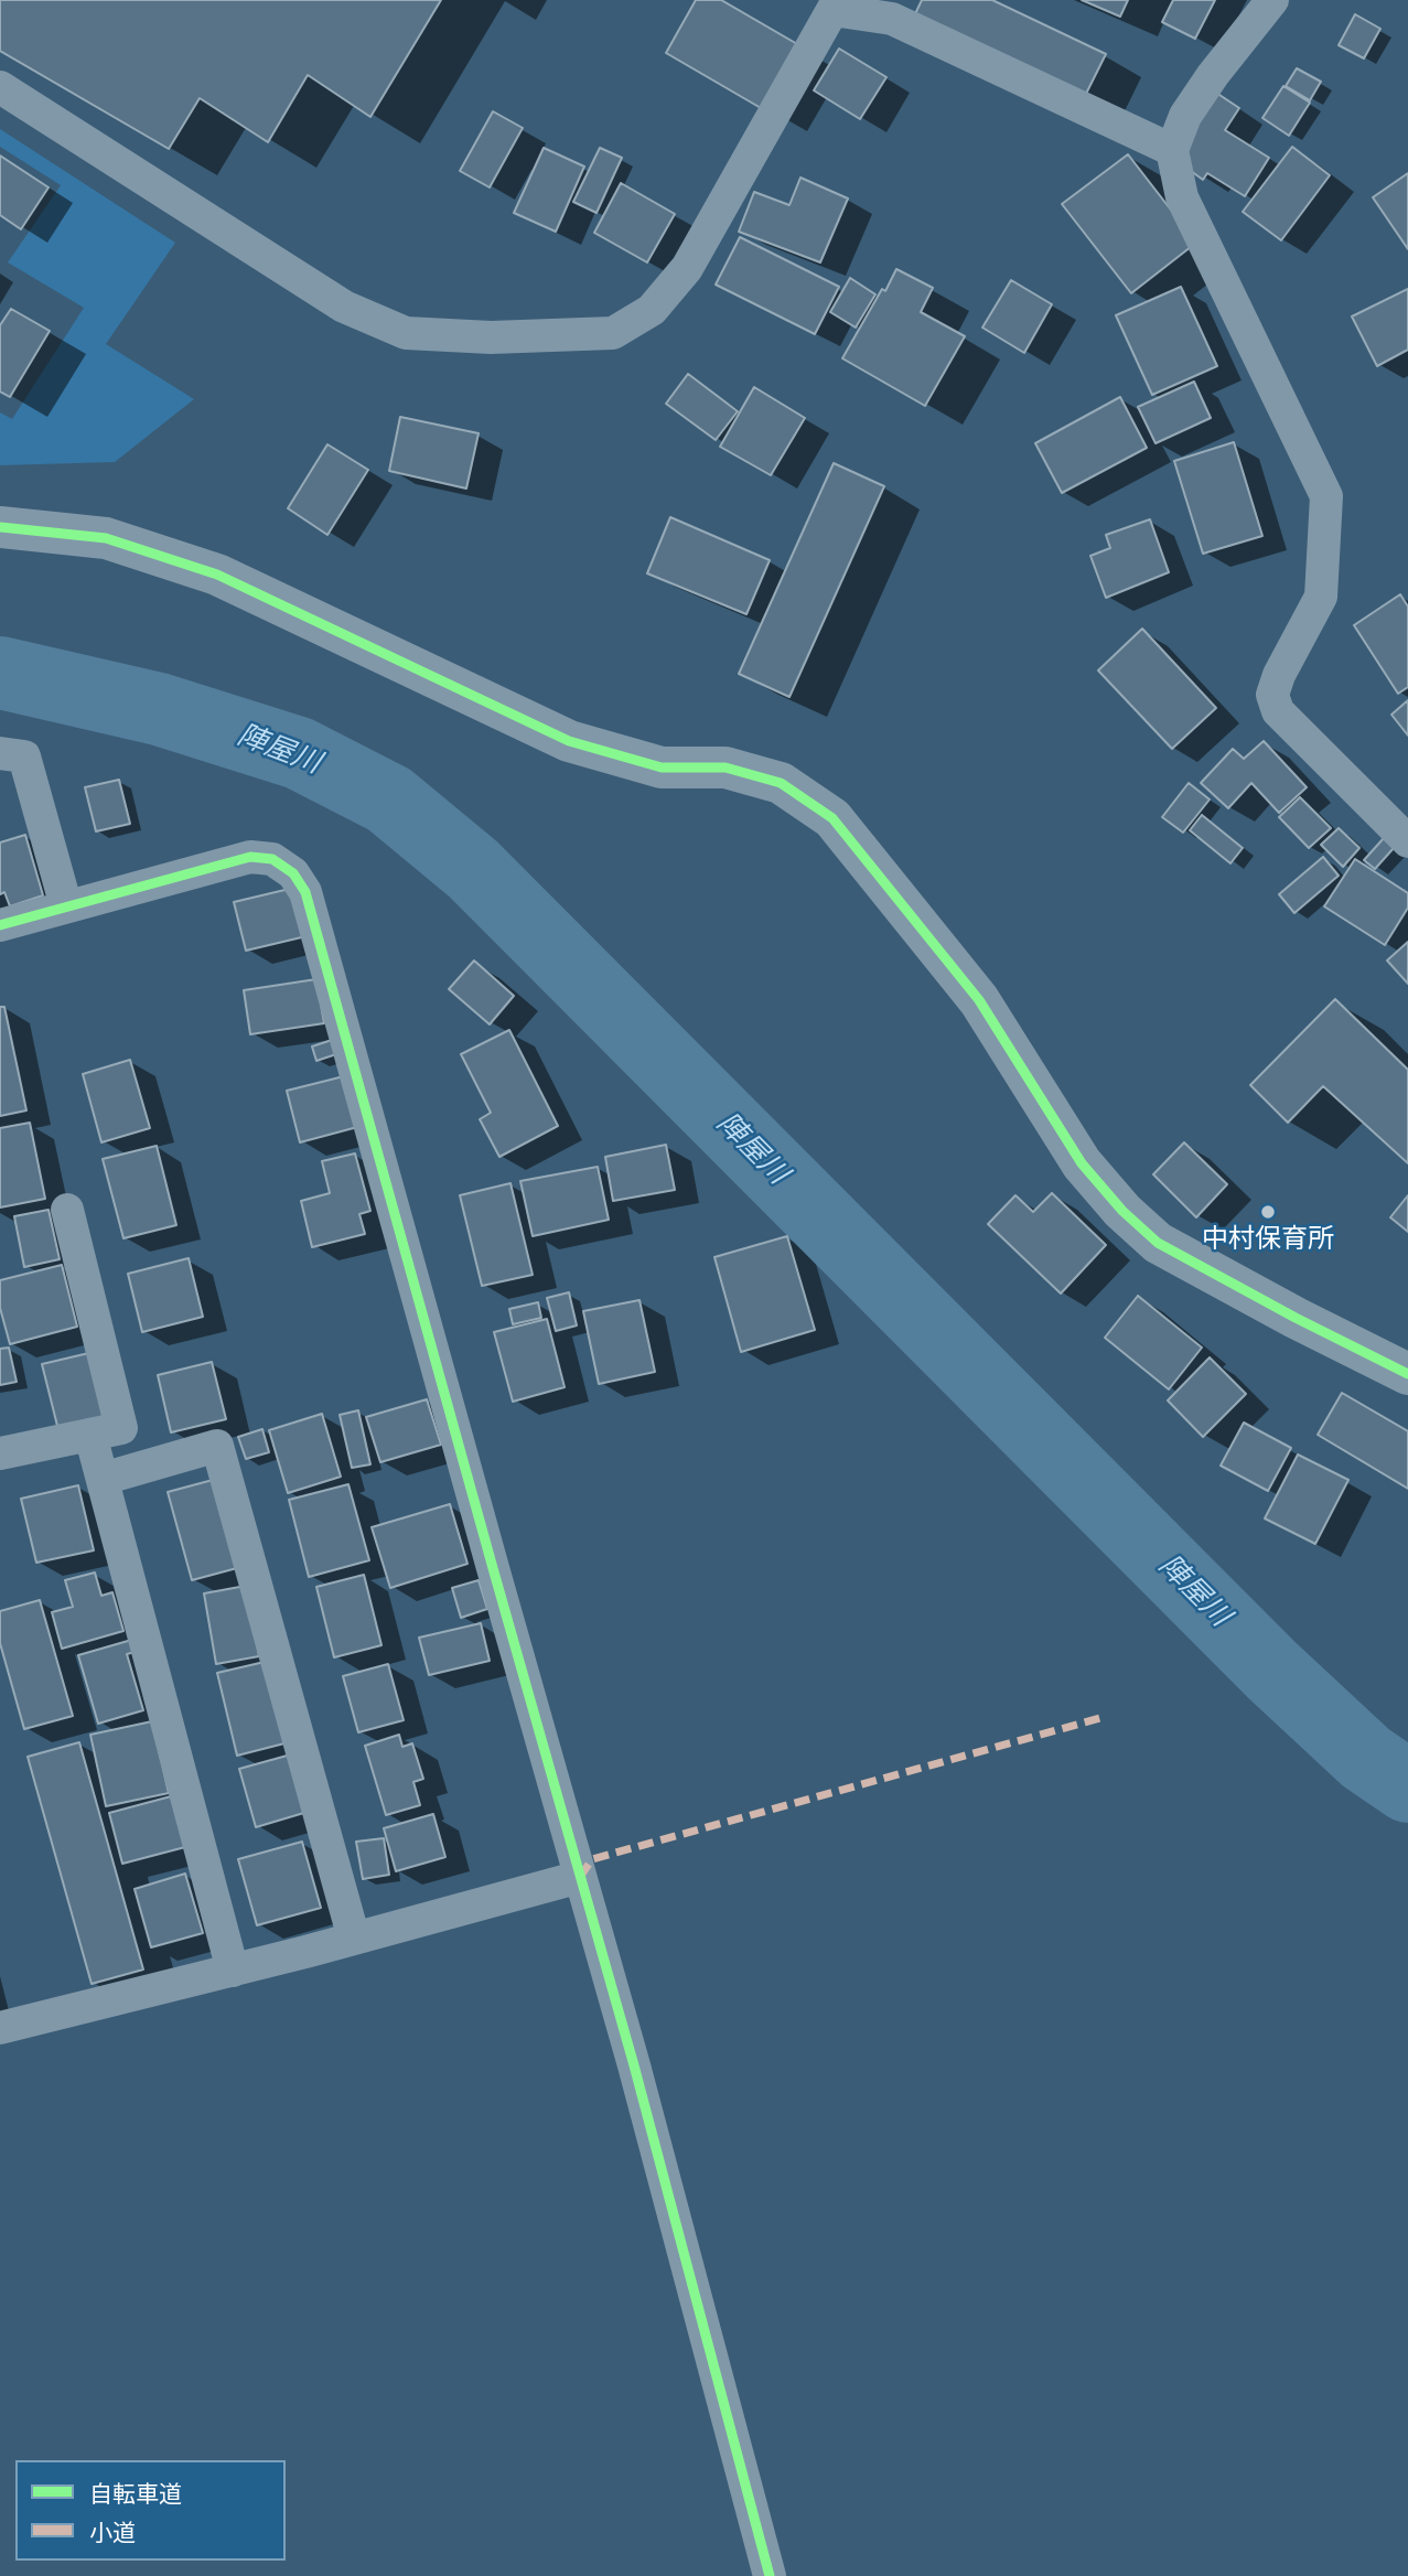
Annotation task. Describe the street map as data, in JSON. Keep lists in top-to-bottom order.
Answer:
{
  "water": ["陣屋川"],
  "places": ["中村保育所"],
  "legend": ["自転車道", "小道"]
}
